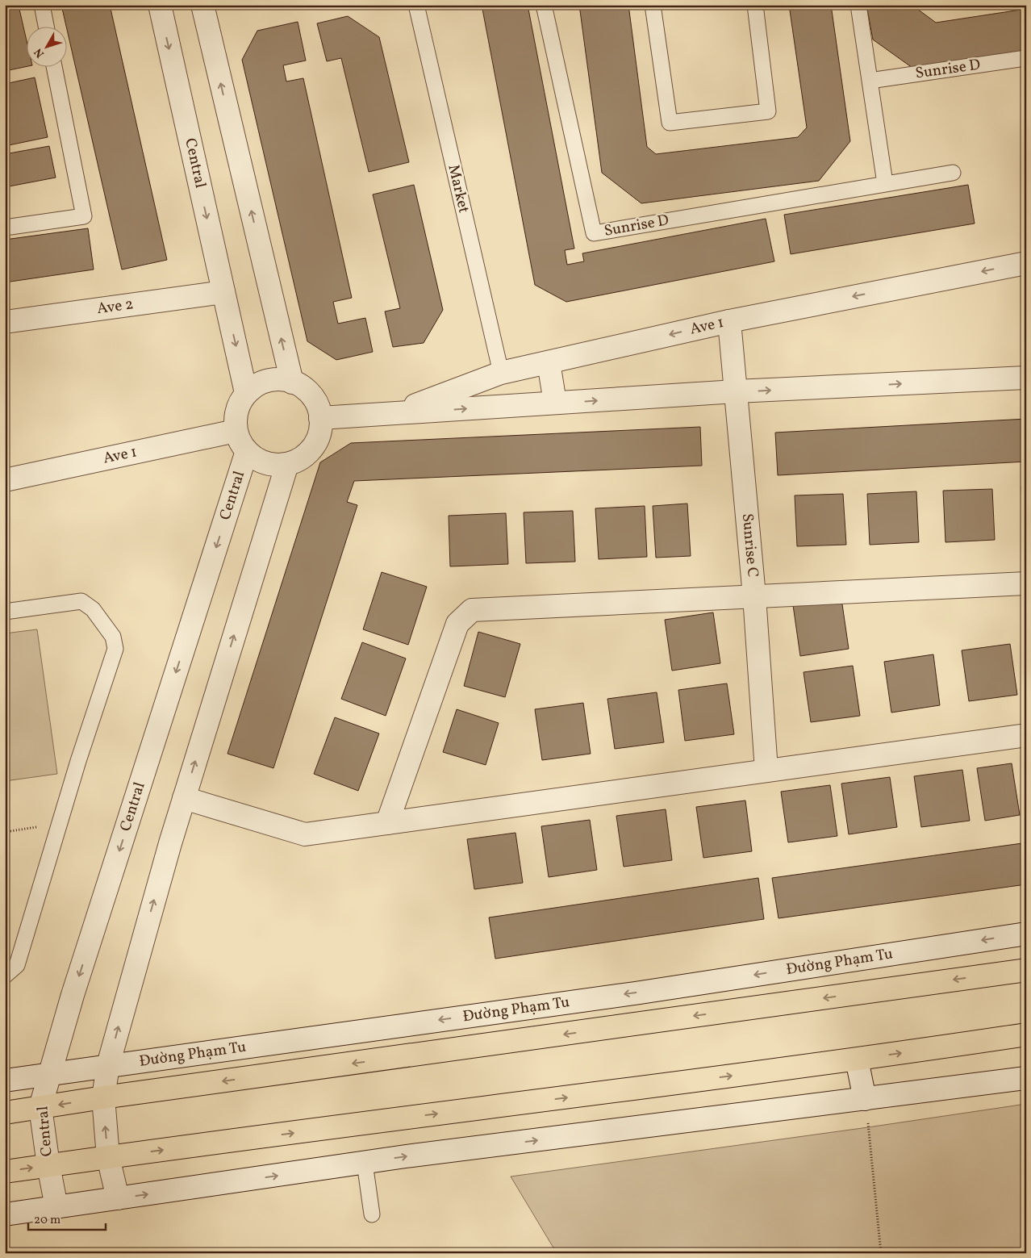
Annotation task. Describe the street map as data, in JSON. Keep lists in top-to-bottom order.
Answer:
{
  "streets": {
    "highway": ["Đường Phạm Tu"],
    "street": [
      "Central",
      "Ave 2",
      "Ave 1",
      "Sunrise C"
    ],
    "lane": ["Sunrise D", "Market"]
  },
  "crossings": [
    ["Central", "Ave 2"],
    ["Central", "Ave 1"],
    ["Central", "Đường Phạm Tu"],
    ["Market", "Ave 1"],
    ["Ave 1", "Sunrise C"]
  ],
  "scale_bar": "20 m",
  "north": "bottom left"
}
